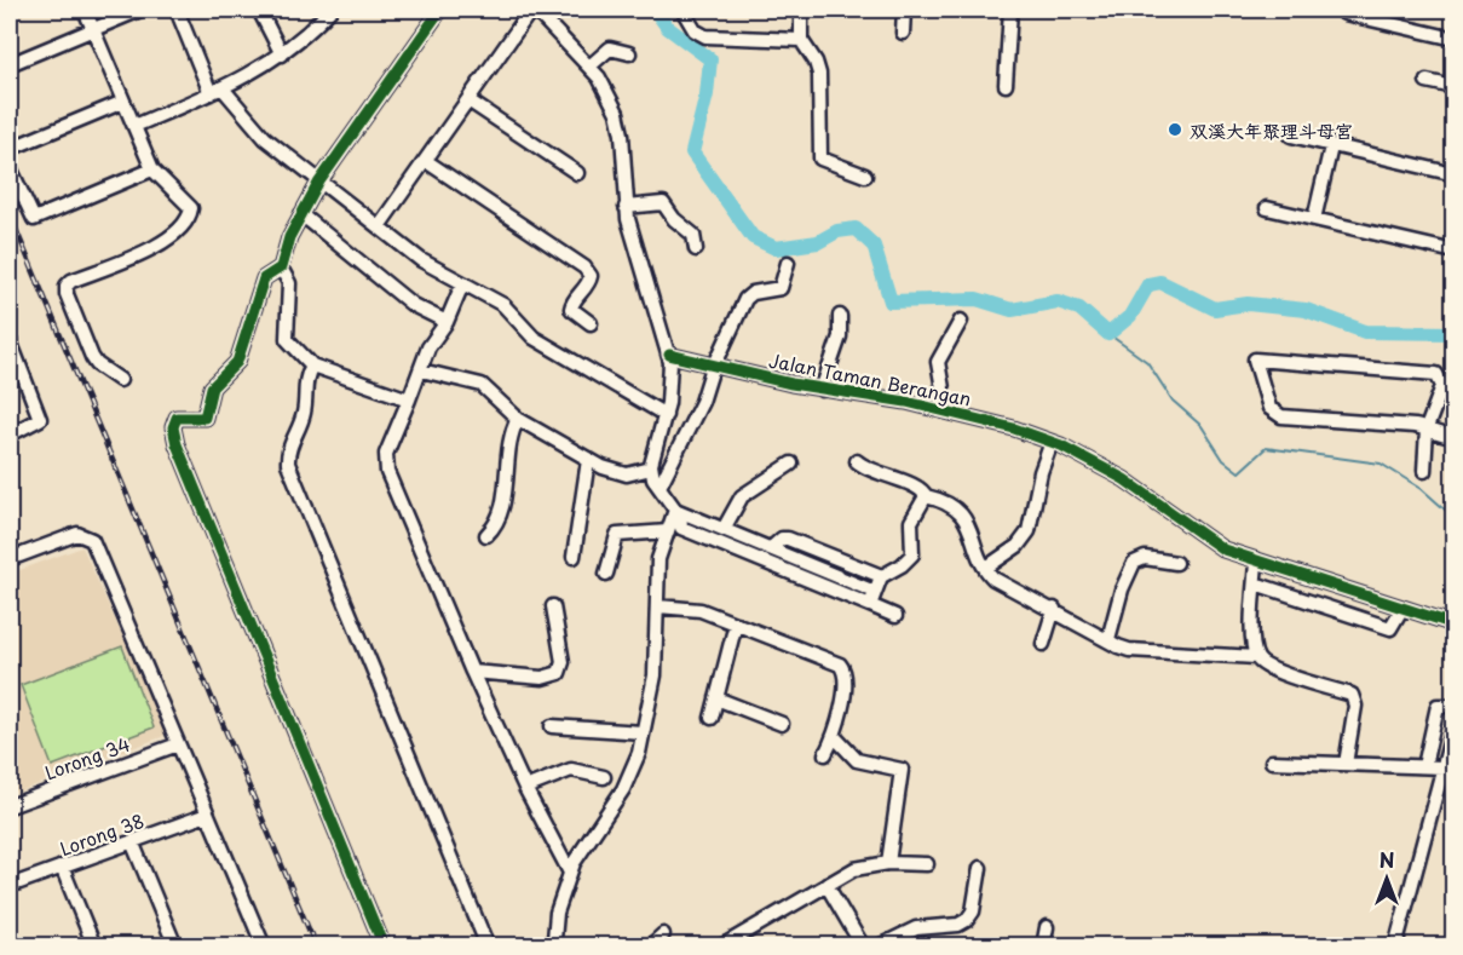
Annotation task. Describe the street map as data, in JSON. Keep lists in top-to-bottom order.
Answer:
{
  "streets": {
    "street": ["Jalan Taman Berangan", "Lorong 34", "Lorong 38"]
  },
  "places": ["双溪大年聚理斗母宫"],
  "north": "top"
}
